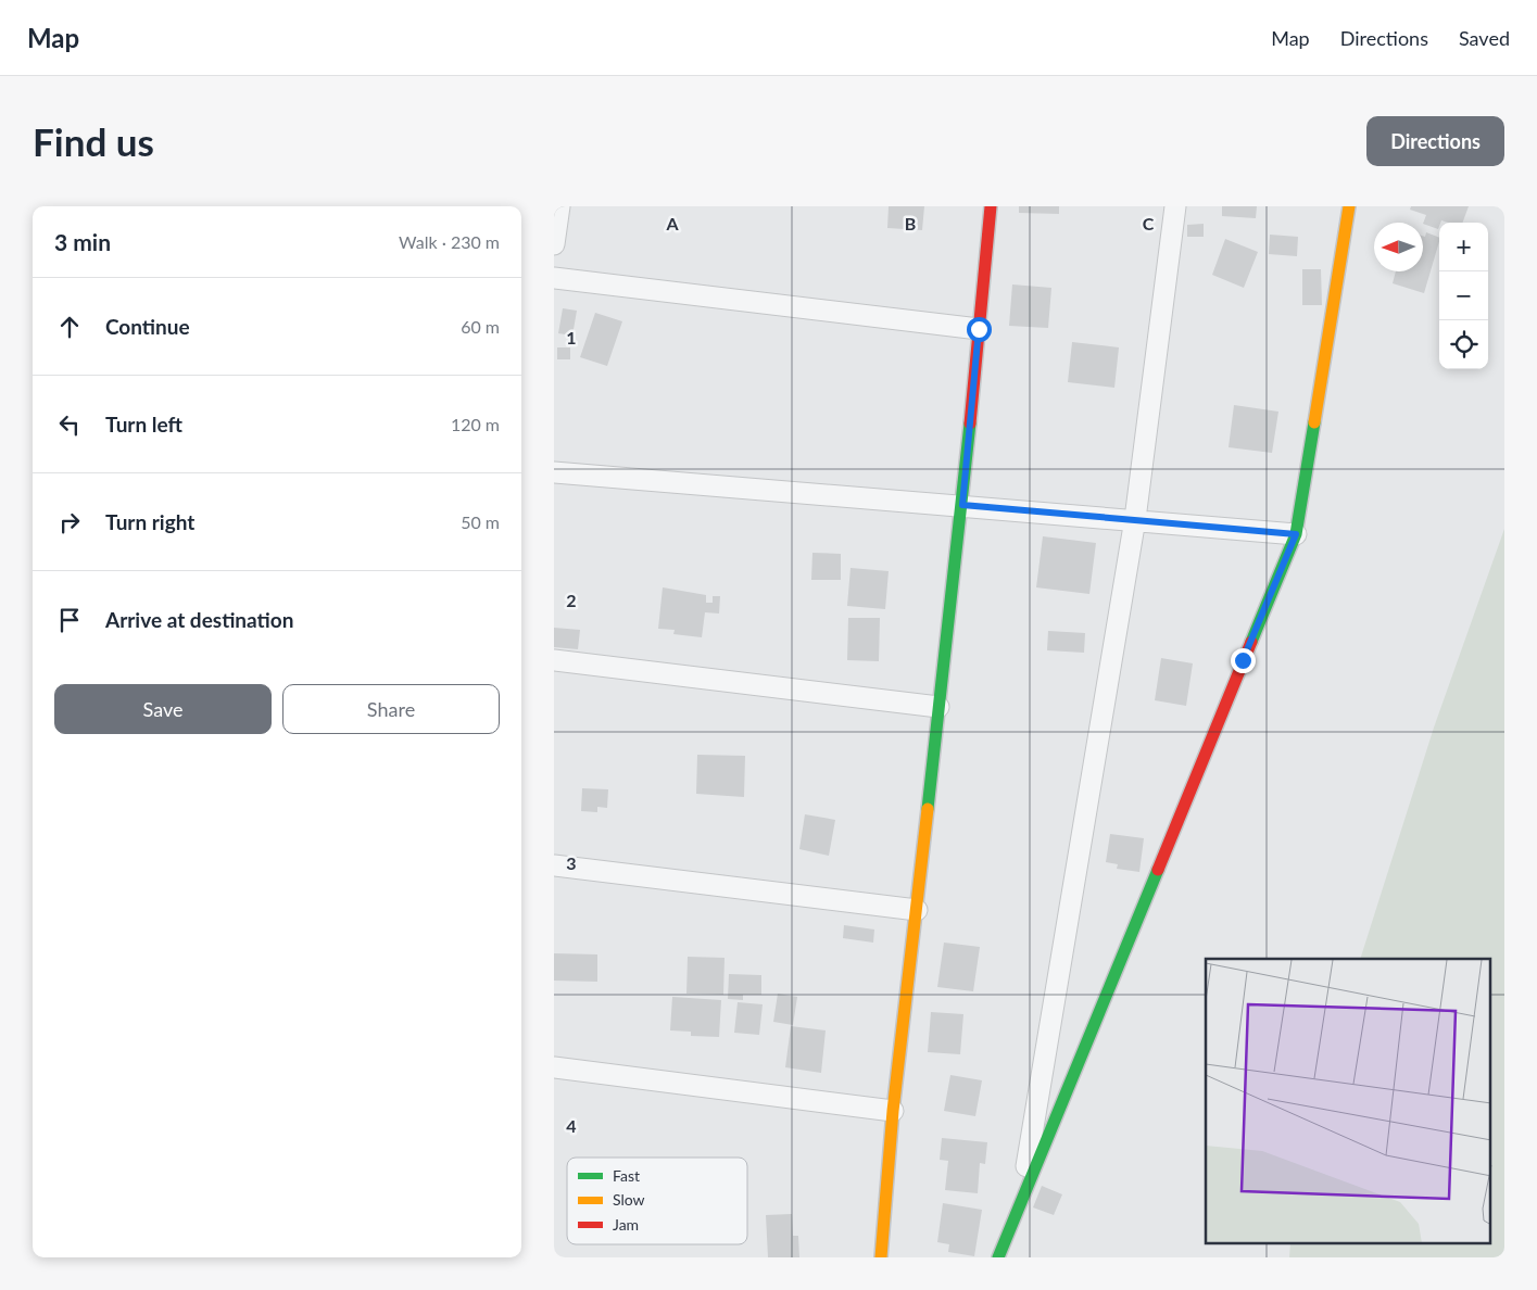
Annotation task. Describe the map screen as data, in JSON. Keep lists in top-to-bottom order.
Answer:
{
  "legend": ["Fast", "Slow", "Jam"],
  "north": "left",
  "page": {
    "header": "Map",
    "nav": ["Map", "Directions", "Saved"],
    "buttons": [
      "Directions",
      ["Save", "Share"]
    ],
    "title": "Find us",
    "heading": ["3 min", "Walk · 230 m"],
    "map_buttons": ["+", "−"],
    "list": [
      ["Continue", "60 m"],
      ["Turn left", "120 m"],
      ["Turn right", "50 m"],
      "Arrive at destination"
    ]
  },
  "grid": {
    "columns": ["A", "B", "C"],
    "rows": [
      "1",
      "2",
      "3",
      "4"
    ]
  }
}
